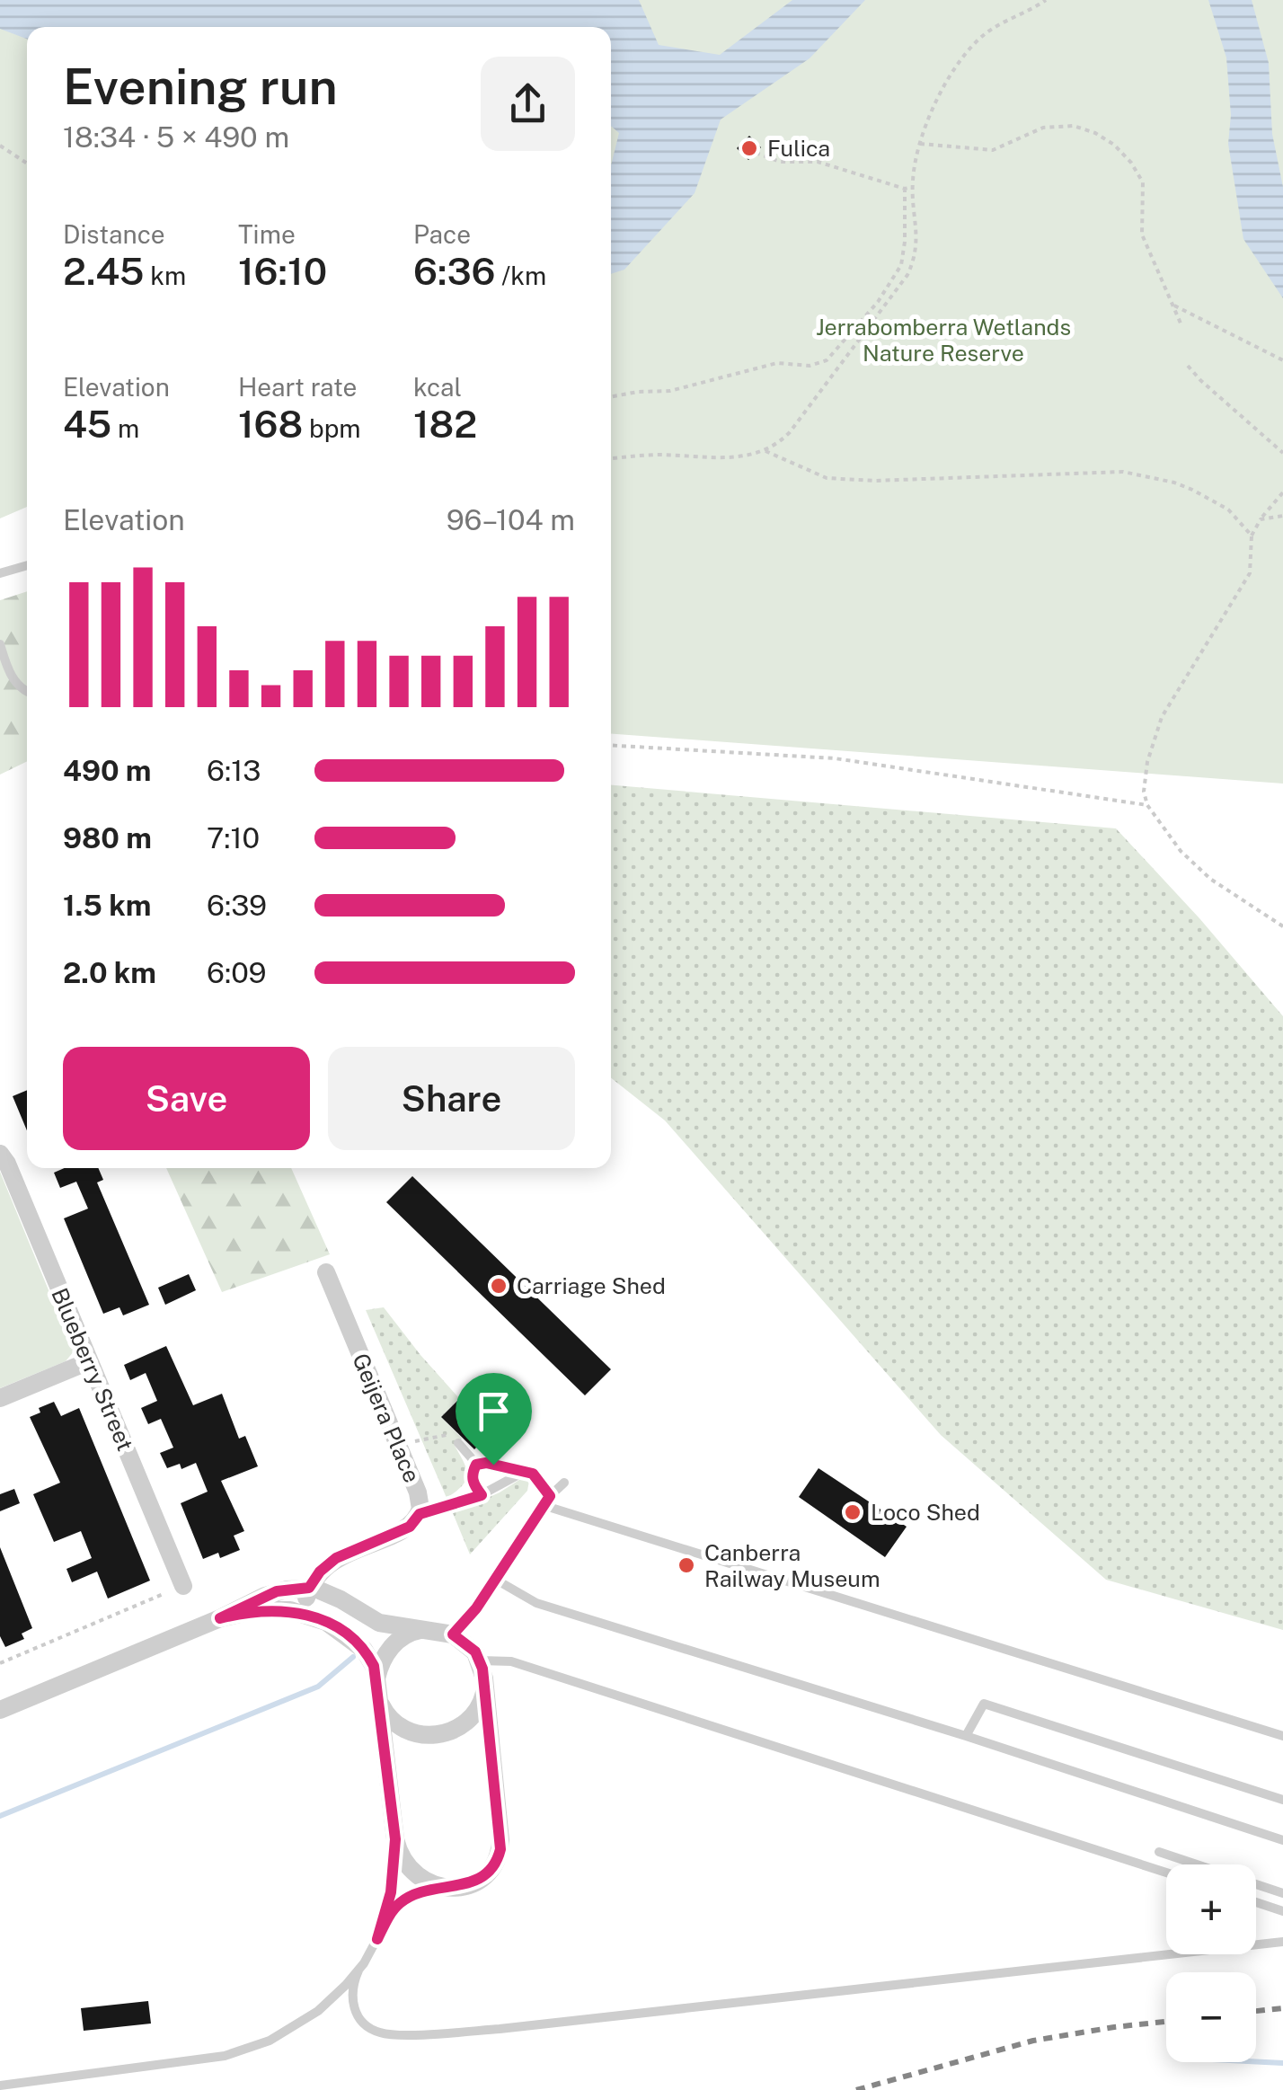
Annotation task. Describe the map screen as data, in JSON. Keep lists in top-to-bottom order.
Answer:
{
  "streets": {
    "street": ["Blueberry Street", "Geijera Place"]
  },
  "parks": ["Jerrabomberra Wetlands Nature Reserve"],
  "places": [
    "Fulica",
    "Carriage Shed",
    "Loco Shed",
    "Canberra Railway Museum"
  ],
  "page": {
    "heading": ["Evening run", "18:34 · 5 × 490 m"],
    "stats": [
      ["Distance", "2.45 km"],
      ["Time", "16:10"],
      ["Pace", "6:36 /km"],
      ["Elevation", "45 m"],
      ["Heart rate", "168 bpm"],
      ["kcal", "182"]
    ],
    "chart": ["Elevation", "96–104 m"],
    "list": [
      {
        "name": "490 m",
        "note": "6:13"
      },
      {
        "name": "980 m",
        "note": "7:10"
      },
      {
        "name": "1.5 km",
        "note": "6:39"
      },
      {
        "name": "2.0 km",
        "note": "6:09"
      }
    ],
    "buttons": ["Save", "Share"],
    "map_buttons": ["+", "−"]
  }
}
